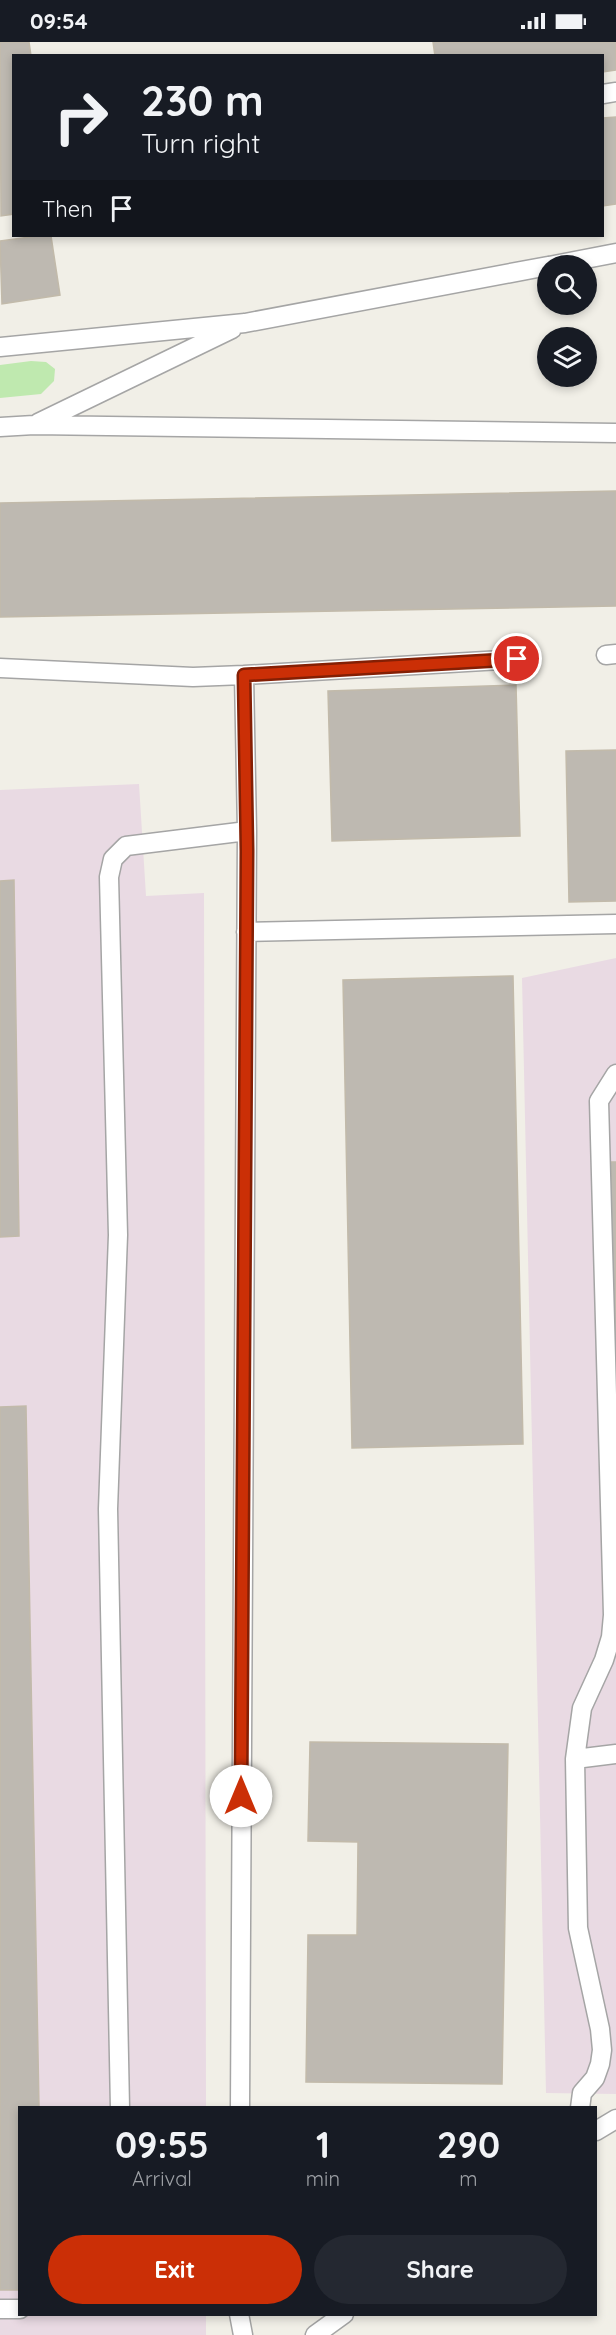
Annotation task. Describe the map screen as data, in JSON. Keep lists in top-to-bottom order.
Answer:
{
  "page": {
    "status": "09:54",
    "turn": ["230 m", "Turn right"],
    "then": "Then",
    "eta": [
      "09:55",
      "Arrival",
      "1",
      "min",
      "290",
      "m"
    ],
    "buttons": ["Exit", "Share"]
  }
}
